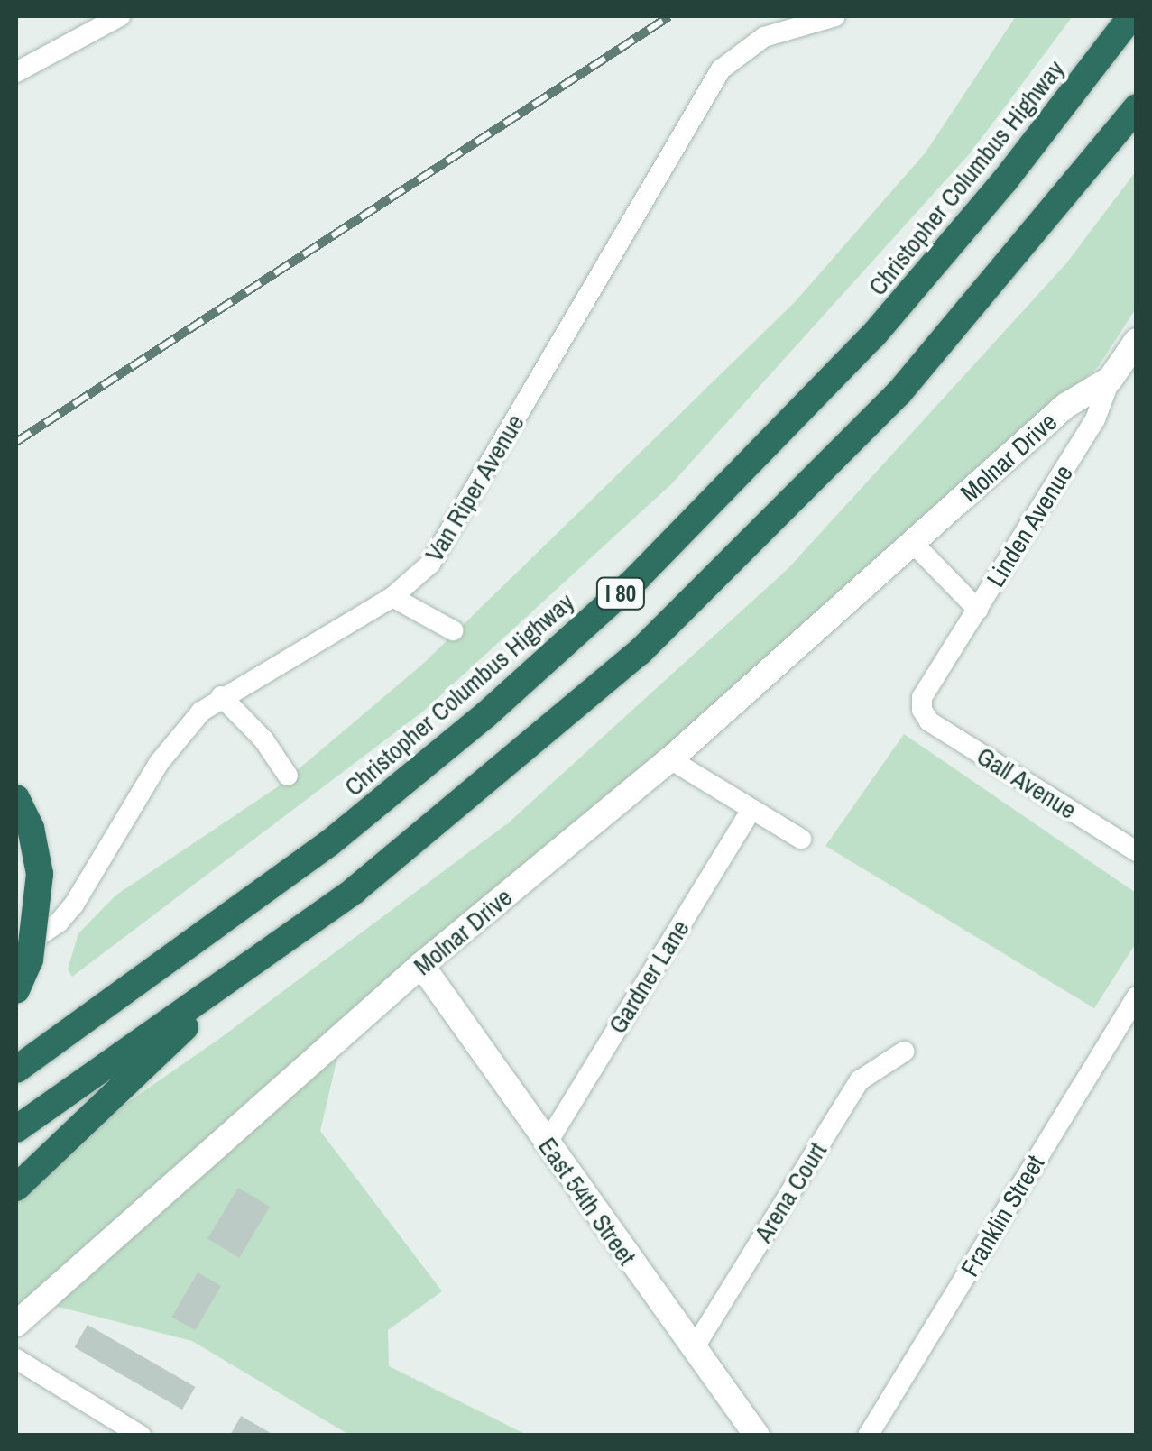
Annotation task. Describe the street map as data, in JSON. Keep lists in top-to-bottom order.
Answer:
{
  "streets": {
    "highway": ["Christopher Columbus Highway", "I 80"],
    "street": [
      "Molnar Drive",
      "Van Riper Avenue",
      "Linden Avenue",
      "Gall Avenue",
      "Gardner Lane",
      "Arena Court",
      "East 54th Street",
      "Franklin Street"
    ]
  },
  "crossings": [
    ["Molnar Drive", "Linden Avenue"],
    ["Molnar Drive", "East 54th Street"],
    ["Linden Avenue", "Gall Avenue"],
    ["Gardner Lane", "East 54th Street"],
    ["Arena Court", "East 54th Street"]
  ]
}
